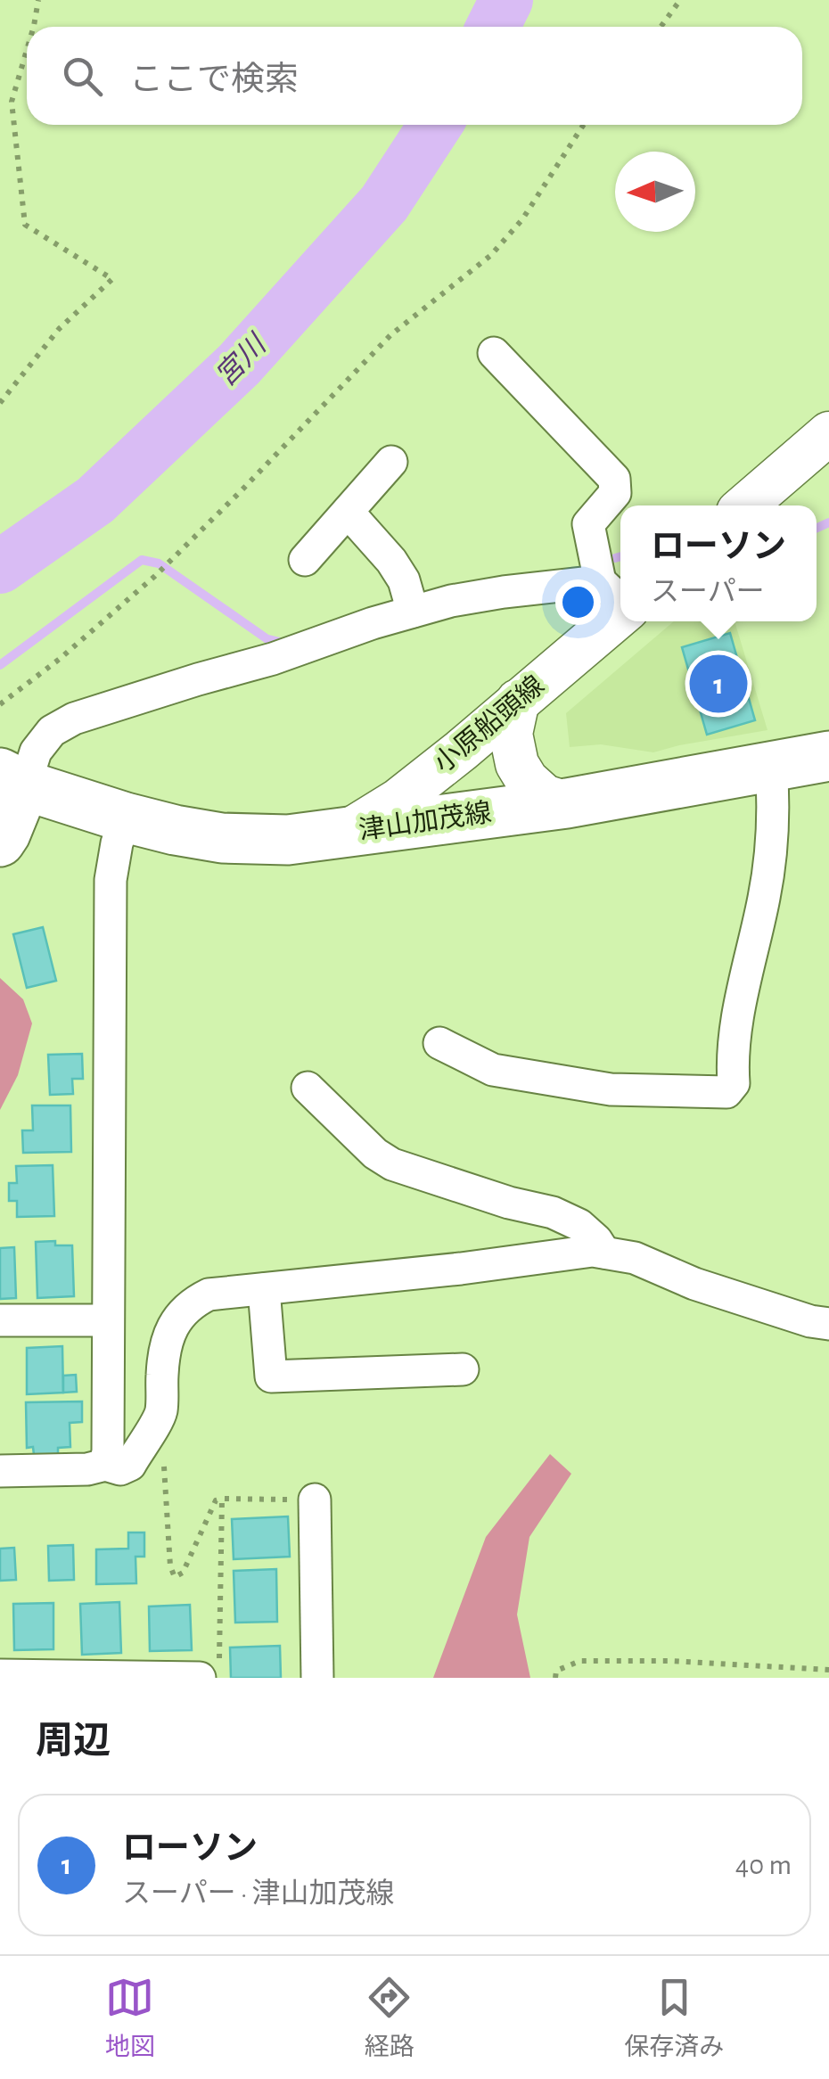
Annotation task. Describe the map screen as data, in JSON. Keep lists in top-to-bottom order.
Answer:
{
  "streets": {
    "main road": ["小原船頭線", "津山加茂線"]
  },
  "crossings": [
    ["小原船頭線", "津山加茂線"]
  ],
  "water": ["宮川"],
  "north": "left",
  "page": {
    "search": "ここで検索",
    "popup": ["ローソン", "スーパー"],
    "pins": "1",
    "heading": "周辺",
    "list": [
      {
        "mark": "1",
        "name": "ローソン",
        "note": "スーパー · 津山加茂線",
        "value": "40 m"
      }
    ],
    "nav": ["地図", "経路", "保存済み"]
  }
}
